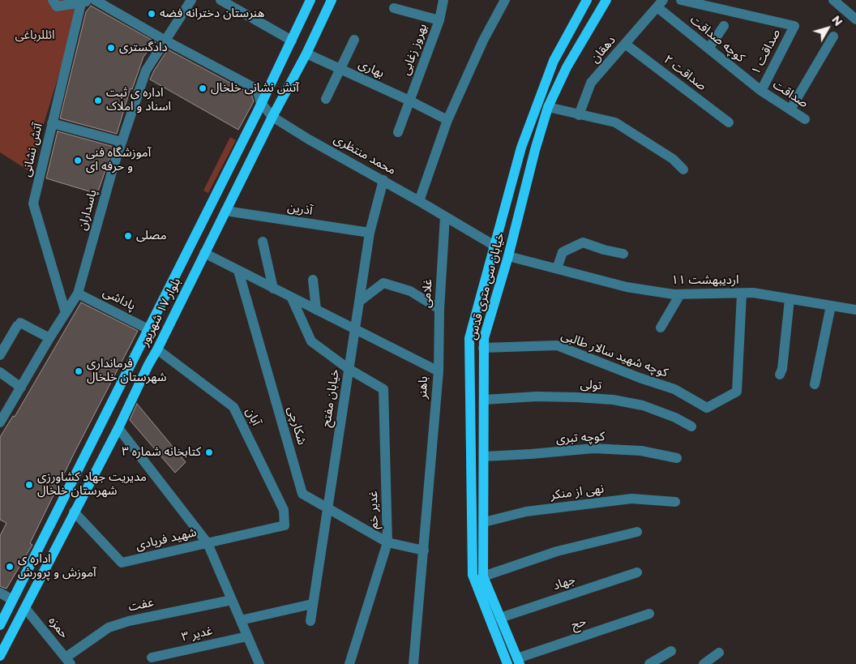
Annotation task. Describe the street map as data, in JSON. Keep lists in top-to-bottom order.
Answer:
{
  "streets": {
    "main road": ["خیابان سی متری قدس", "بلوار ١٧ شهریور"],
    "street": [
      "کوچه صداقت",
      "بهروز زغابی",
      "دهقان",
      "صداقت ۱",
      "بهاری",
      "صداقت ۲",
      "صداقت",
      "آتش نشانی",
      "محمد منتظری",
      "آذرین",
      "پاسداران",
      "۱۱ اردیبهشت",
      "غلامی",
      "پاداشی",
      "کوچه شهید سالار طالبی",
      "تولی",
      "باهنر",
      "خیابان مفتح",
      "آبان",
      "شکارچی",
      "کوچه تبری",
      "نهی از منکر",
      "غدیر خم",
      "شهید فریادی",
      "جهاد",
      "عفت",
      "حج",
      "حمزه",
      "غدیر ۳"
    ]
  },
  "crossings": [
    ["کوچه صداقت", "دهقان"],
    ["کوچه صداقت", "صداقت ۱"],
    ["کوچه صداقت", "صداقت"],
    ["بهروز زغابی", "بهاری"],
    ["دهقان", "صداقت ۲"],
    ["صداقت ۱", "صداقت"],
    ["بهاری", "بلوار ١٧ شهریور"],
    ["آتش نشانی", "پاسداران"],
    ["محمد منتظری", "خیابان سی متری قدس"],
    ["محمد منتظری", "غلامی"],
    ["محمد منتظری", "بلوار ١٧ شهریور"],
    ["محمد منتظری", "خیابان مفتح"],
    ["آذرین", "بلوار ١٧ شهریور"],
    ["آذرین", "خیابان مفتح"],
    ["پاسداران", "پاداشی"],
    ["۱۱ اردیبهشت", "خیابان سی متری قدس"],
    ["۱۱ اردیبهشت", "کوچه شهید سالار طالبی"],
    ["خیابان سی متری قدس", "کوچه شهید سالار طالبی"],
    ["خیابان سی متری قدس", "تولی"],
    ["خیابان سی متری قدس", "کوچه تبری"],
    ["خیابان سی متری قدس", "نهی از منکر"],
    ["خیابان سی متری قدس", "جهاد"],
    ["خیابان سی متری قدس", "حج"],
    ["غلامی", "باهنر"],
    ["پاداشی", "بلوار ١٧ شهریور"],
    ["بلوار ١٧ شهریور", "باهنر"],
    ["بلوار ١٧ شهریور", "آبان"],
    ["بلوار ١٧ شهریور", "شهید فریادی"],
    ["بلوار ١٧ شهریور", "حمزه"],
    ["باهنر", "خیابان مفتح"],
    ["باهنر", "شکارچی"],
    ["خیابان مفتح", "شکارچی"],
    ["خیابان مفتح", "غدیر خم"],
    ["آبان", "شهید فریادی"],
    ["شکارچی", "غدیر خم"],
    ["عفت", "حمزه"]
  ],
  "parks": ["ائللرباغی"],
  "places": [
    "هنرستان دخترانه فضه",
    "دادگستری",
    "آتش نشانی خلخال",
    "اداره ی ثبت اسناد و املاک",
    "آموزشگاه فنی و حرفه ای",
    "مصلی",
    "فرمانداری شهرستان خلخال",
    "کتابخانه شماره ۳",
    "مدیریت جهاد کشاورزی شهرستان خلخال",
    "اداره ی آموزش و پرورش"
  ],
  "north": "top right"
}
